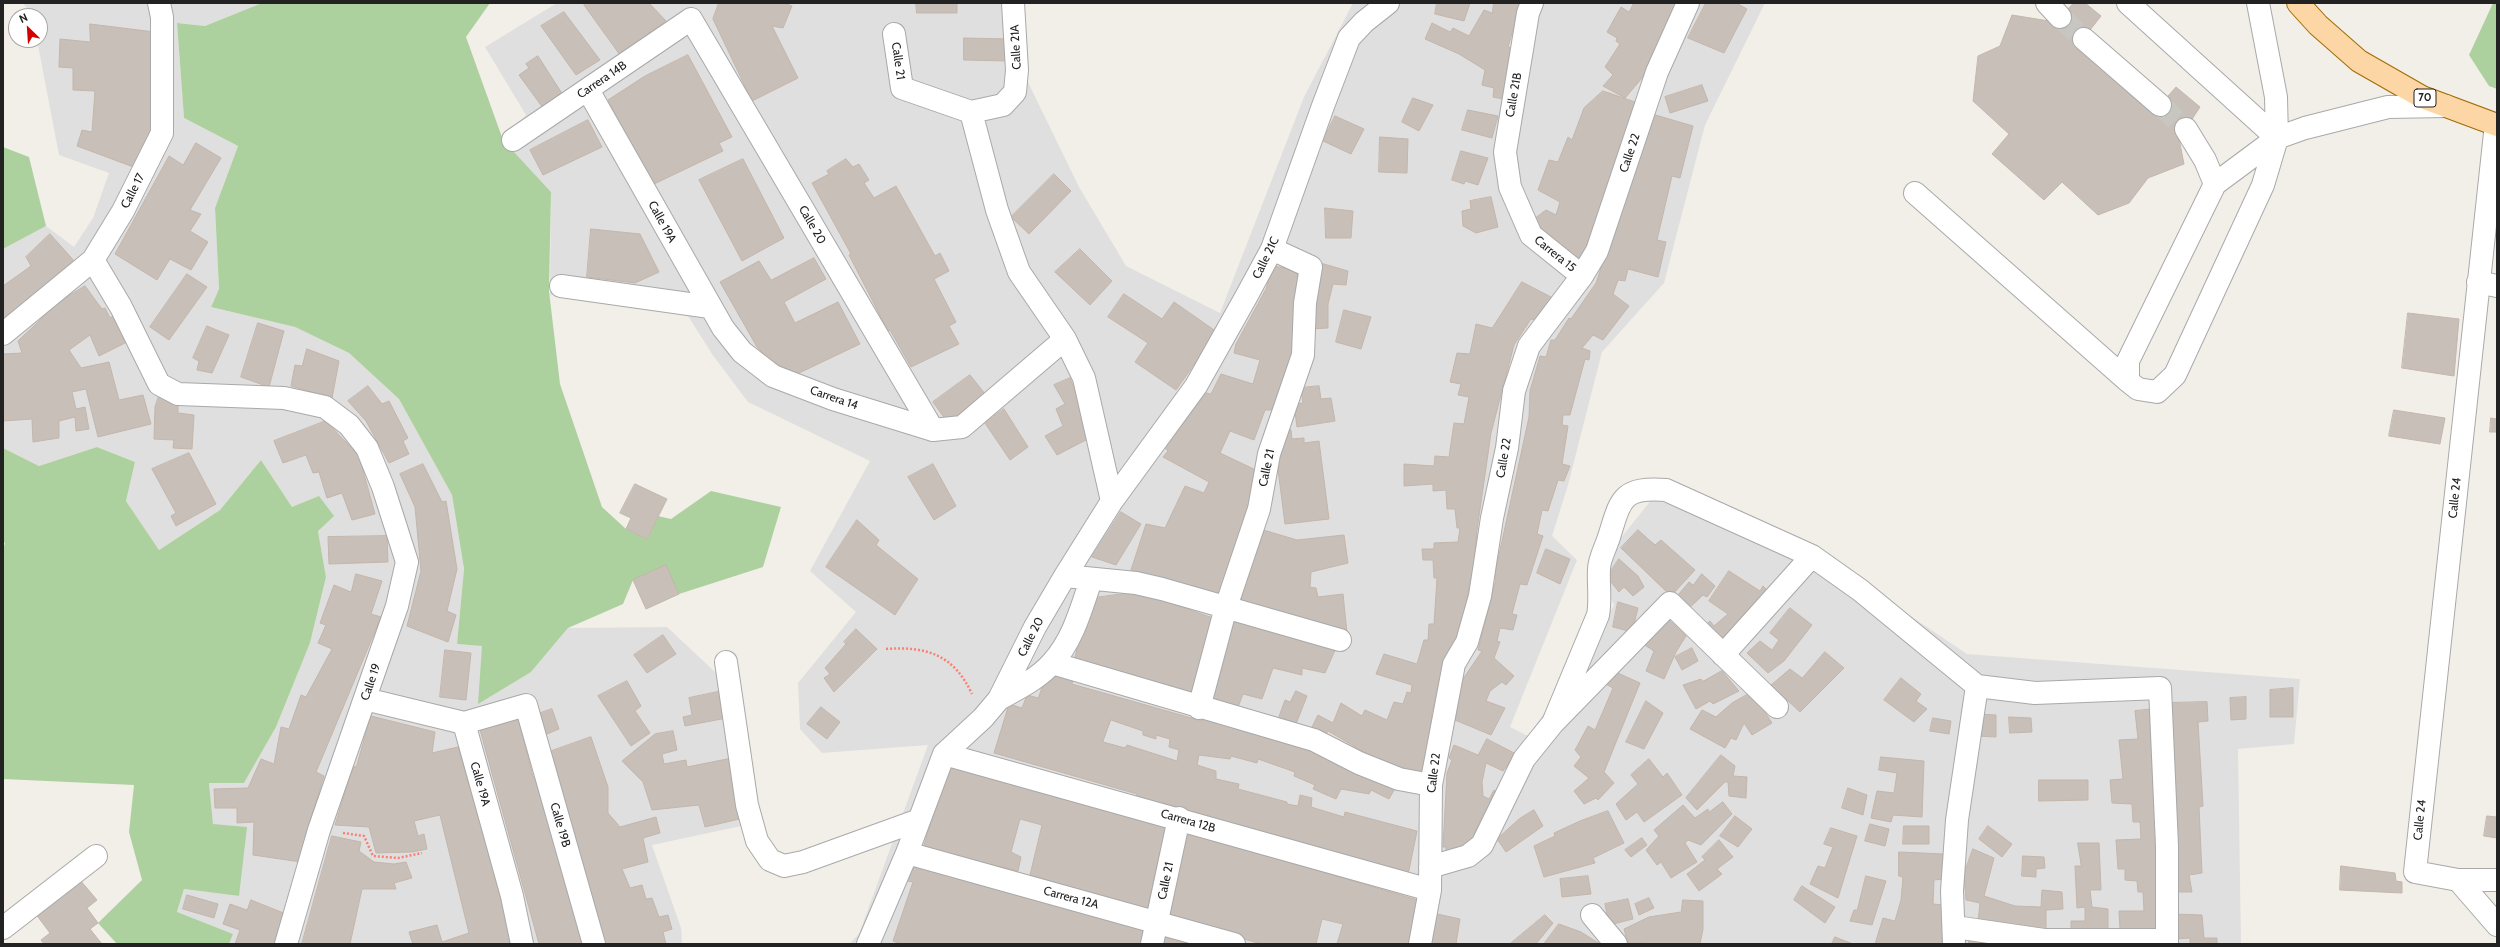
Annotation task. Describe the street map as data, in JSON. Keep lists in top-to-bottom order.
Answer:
{
  "streets": {
    "main road": ["70"],
    "street": [
      "Calle 21A",
      "Calle 21",
      "Carrera 14B",
      "Calle 21B",
      "Calle 22",
      "Calle 17",
      "Calle 19A",
      "Calle 20",
      "Carrera 15",
      "Calle 21C",
      "Carrera 14",
      "Calle 24",
      "Calle 19",
      "Carrera 12B",
      "Calle 19B",
      "Carrera 12A"
    ]
  },
  "crossings": [
    ["Calle 21A", "Calle 21"],
    ["Calle 21", "Calle 21C"],
    ["Calle 21", "Carrera 12B"],
    ["Calle 21", "Carrera 12A"],
    ["Carrera 14B", "Calle 19A"],
    ["Carrera 14B", "Calle 20"],
    ["Calle 21B", "Carrera 15"],
    ["70", "Calle 24"],
    ["Calle 22", "Carrera 15"],
    ["Calle 22", "Carrera 12B"],
    ["Calle 17", "Calle 19"],
    ["Calle 19A", "Carrera 14"],
    ["Calle 19A", "Calle 19B"],
    ["Calle 20", "Calle 21C"],
    ["Calle 20", "Carrera 14"],
    ["Calle 20", "Carrera 12B"],
    ["Calle 20", "Carrera 12A"]
  ],
  "north": "top left"
}
